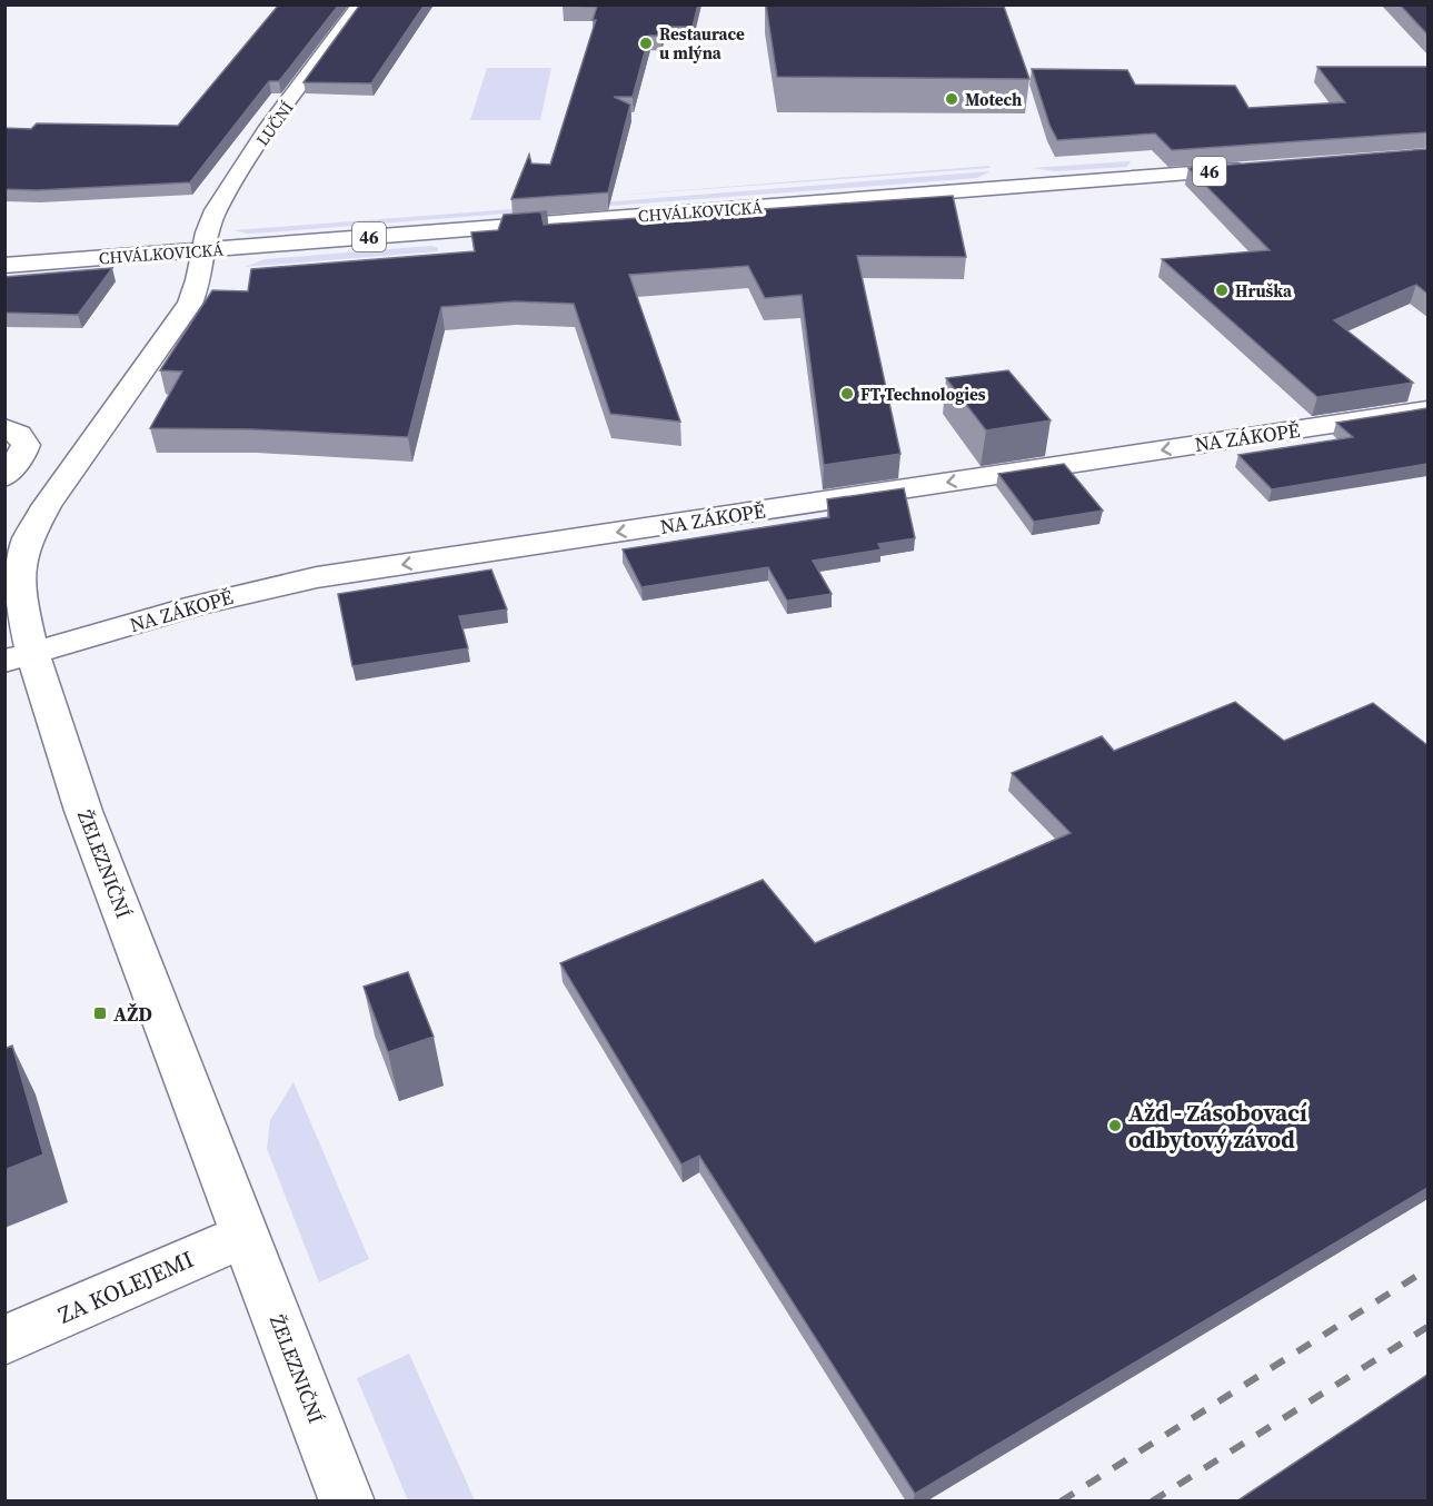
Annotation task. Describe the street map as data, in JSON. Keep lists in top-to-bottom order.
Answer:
{
  "streets": {
    "street": [
      "LUČNÍ",
      "46",
      "CHVÁLKOVICKÁ",
      "NA ZÁKOPĚ",
      "ŽELEZNIČNÍ",
      "ZA KOLEJEMI"
    ]
  },
  "crossings": [
    ["LUČNÍ", "CHVÁLKOVICKÁ"],
    ["LUČNÍ", "ŽELEZNIČNÍ"],
    ["CHVÁLKOVICKÁ", "ŽELEZNIČNÍ"],
    ["NA ZÁKOPĚ", "ŽELEZNIČNÍ"],
    ["ŽELEZNIČNÍ", "ZA KOLEJEMI"]
  ],
  "one_way": ["NA ZÁKOPĚ"],
  "places": {
    "other": [
      "Restaurace u mlýna",
      "Motech",
      "Hruška",
      "FT Technologies",
      "Ažd - Zásobovací odbytový závod"
    ],
    "transit": ["AŽD"]
  }
}
